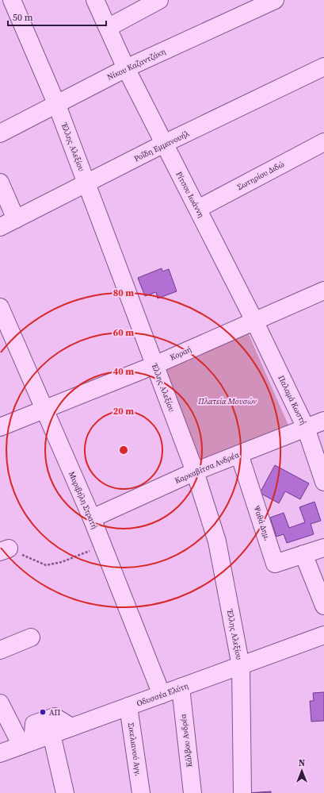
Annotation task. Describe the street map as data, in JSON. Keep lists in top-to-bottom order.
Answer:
{
  "streets": {
    "street": [
      "Νίκου Καζαντζάκη",
      "Ροΐδη Εμμανουήλ",
      "Έλλης Αλεξίου",
      "Σωτηρίου Διδώ",
      "Ρίτσου Ιωάννη",
      "Κοραή",
      "Παλαμά Κωστή",
      "Καρκαβίτσα Ανδρέα",
      "Μυριβήλη Στρατή",
      "Ψαθά Δημ.",
      "Οδυσσέα Ελύτη",
      "Κάλβου Ανδρέα",
      "Σικελιανού Αγγ."
    ]
  },
  "crossings": [
    ["Νίκου Καζαντζάκη", "Έλλης Αλεξίου"],
    ["Νίκου Καζαντζάκη", "Ρίτσου Ιωάννη"],
    ["Ροΐδη Εμμανουήλ", "Έλλης Αλεξίου"],
    ["Ροΐδη Εμμανουήλ", "Ρίτσου Ιωάννη"],
    ["Έλλης Αλεξίου", "Κοραή"],
    ["Έλλης Αλεξίου", "Καρκαβίτσα Ανδρέα"],
    ["Έλλης Αλεξίου", "Οδυσσέα Ελύτη"],
    ["Σωτηρίου Διδώ", "Ρίτσου Ιωάννη"],
    ["Ρίτσου Ιωάννη", "Κοραή"],
    ["Ρίτσου Ιωάννη", "Παλαμά Κωστή"],
    ["Κοραή", "Παλαμά Κωστή"],
    ["Κοραή", "Μυριβήλη Στρατή"],
    ["Παλαμά Κωστή", "Καρκαβίτσα Ανδρέα"],
    ["Καρκαβίτσα Ανδρέα", "Μυριβήλη Στρατή"],
    ["Καρκαβίτσα Ανδρέα", "Ψαθά Δημ."],
    ["Μυριβήλη Στρατή", "Οδυσσέα Ελύτη"],
    ["Οδυσσέα Ελύτη", "Κάλβου Ανδρέα"],
    ["Οδυσσέα Ελύτη", "Σικελιανού Αγγ."]
  ],
  "parks": ["Πλατεία Μουσών"],
  "places": ["ΑΠ"],
  "scale_bar": "50 m",
  "north": "top",
  "rings": [
    "80 m",
    "60 m",
    "40 m",
    "20 m"
  ]
}
